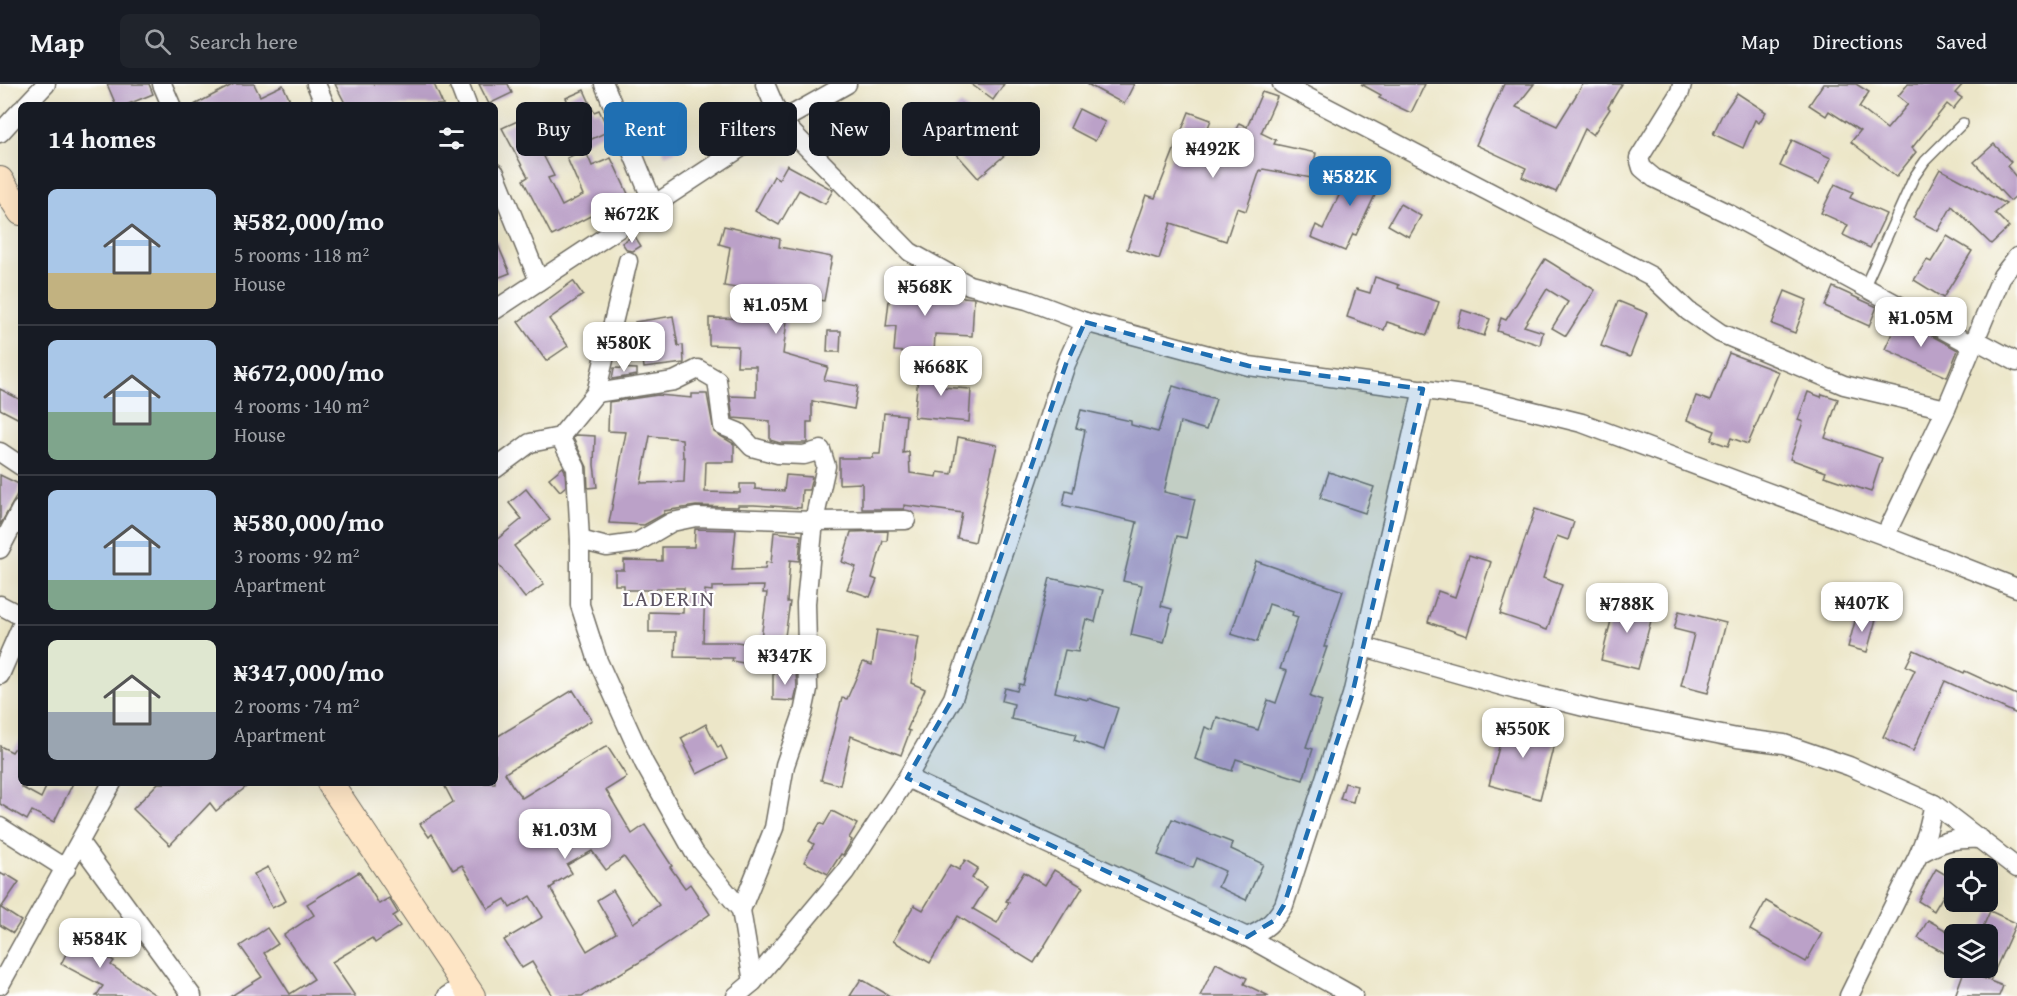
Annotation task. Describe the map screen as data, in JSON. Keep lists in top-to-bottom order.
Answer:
{
  "districts": ["LADERIN"],
  "page": {
    "header": "Map",
    "search": "Search here",
    "nav": ["Map", "Directions", "Saved"],
    "chip": [
      "Buy",
      "Rent",
      "Filters",
      "New",
      "Apartment"
    ],
    "heading": "14 homes",
    "price": [
      "₦492K",
      "₦582K",
      "₦672K",
      "₦568K",
      "₦1.05M",
      "₦1.05M",
      "₦580K",
      "₦668K",
      "₦407K",
      "₦788K",
      "₦347K",
      "₦550K",
      "₦1.03M",
      "₦584K"
    ],
    "list": [
      {
        "name": "₦582,000/mo",
        "note": "5 rooms · 118 m² · House"
      },
      {
        "name": "₦672,000/mo",
        "note": "4 rooms · 140 m² · House"
      },
      {
        "name": "₦580,000/mo",
        "note": "3 rooms · 92 m² · Apartment"
      },
      {
        "name": "₦347,000/mo",
        "note": "2 rooms · 74 m² · Apartment"
      }
    ]
  }
}
